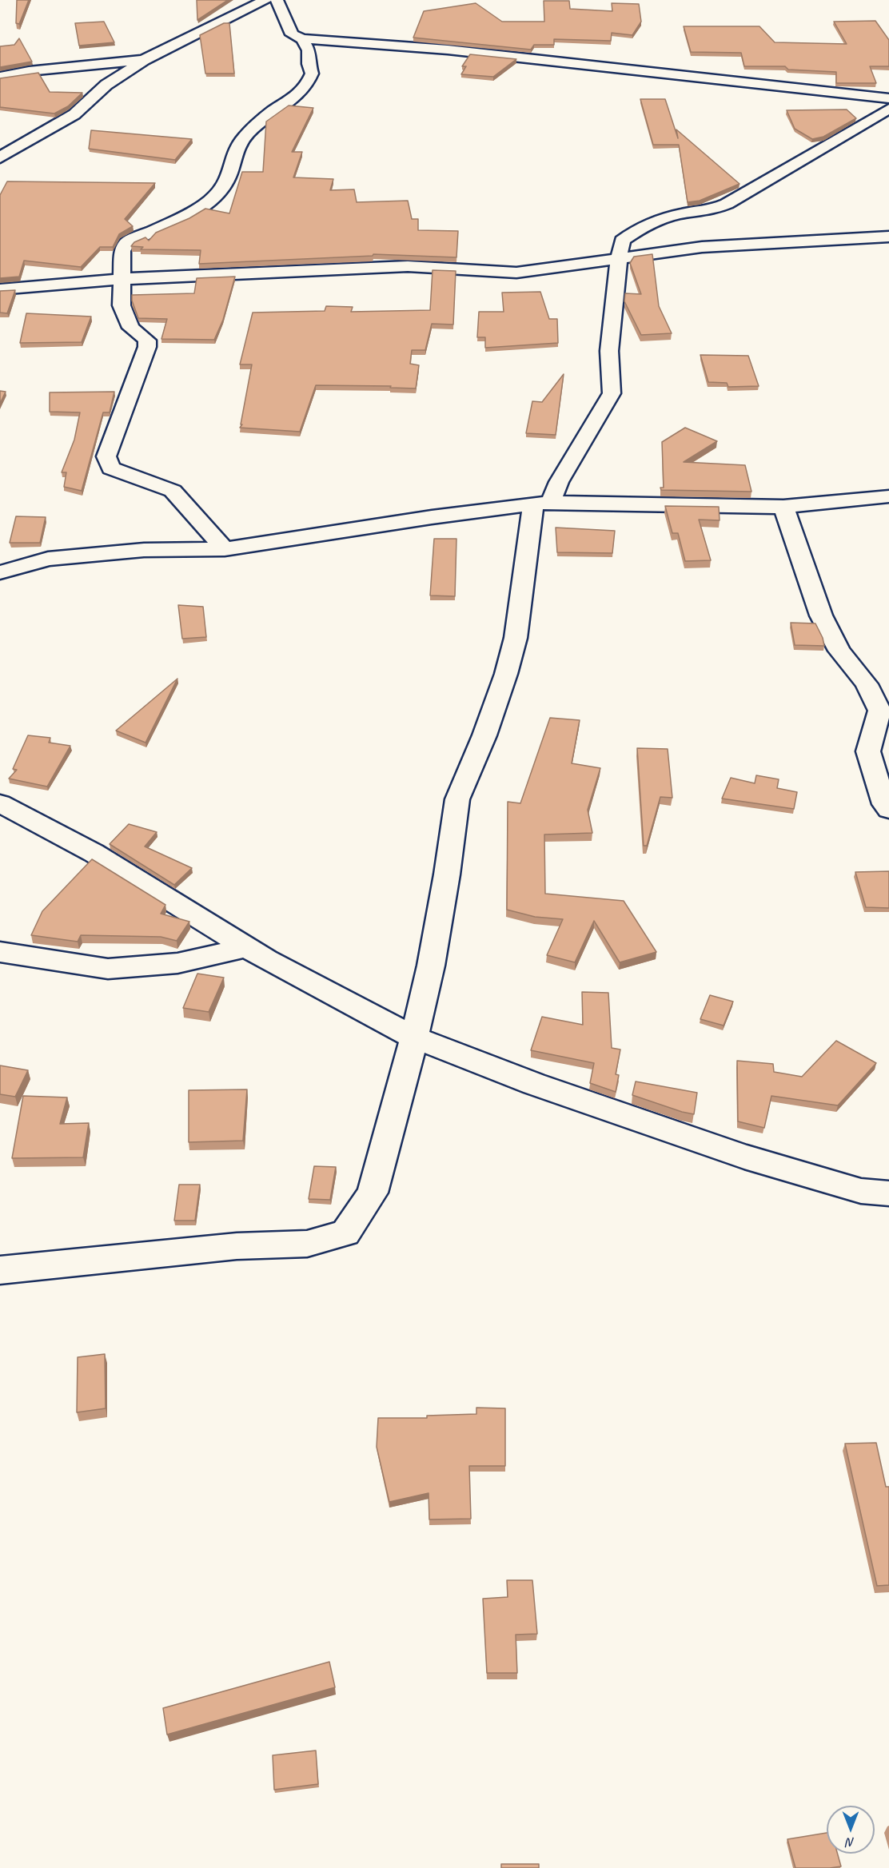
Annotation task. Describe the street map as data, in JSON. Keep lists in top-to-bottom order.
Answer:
{
  "north": "bottom"
}
